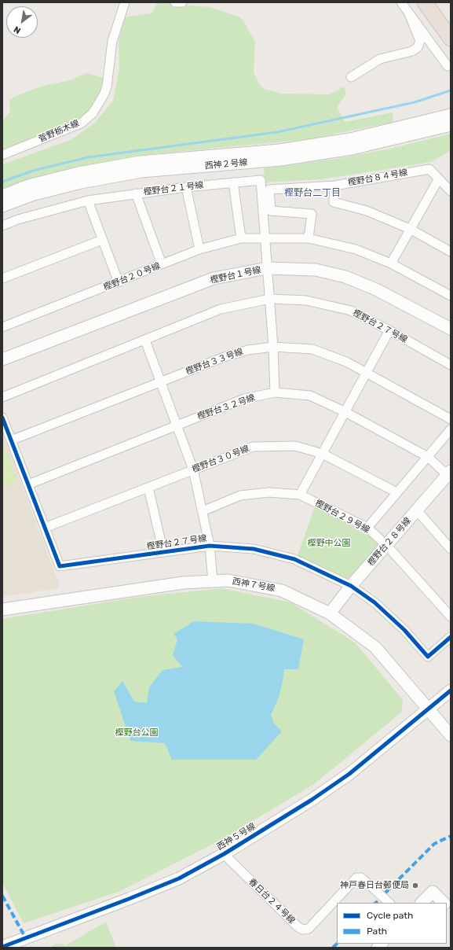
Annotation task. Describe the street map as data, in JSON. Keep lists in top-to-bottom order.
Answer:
{
  "streets": {
    "street": [
      "菅野栃木線",
      "西神２号線",
      "樫野台８４号線",
      "樫野台２１号線",
      "樫野台１号線",
      "樫野台２０号線",
      "樫野台２７号線",
      "樫野台３３号線",
      "樫野台３２号線",
      "樫野台３０号線",
      "樫野台２９号線",
      "樫野台２８号線",
      "西神７号線",
      "西神５号線",
      "春日台２４号線"
    ]
  },
  "crossings": [
    ["樫野台８４号線", "樫野台２０号線"],
    ["樫野台２１号線", "樫野台１号線"],
    ["樫野台２１号線", "樫野台２０号線"],
    ["樫野台２１号線", "樫野台２７号線"],
    ["樫野台２１号線", "樫野台３３号線"],
    ["樫野台２１号線", "樫野台３２号線"],
    ["樫野台２７号線", "樫野台３３号線"],
    ["樫野台２７号線", "樫野台３２号線"],
    ["樫野台２７号線", "樫野台３０号線"],
    ["樫野台２７号線", "樫野台２８号線"],
    ["樫野台３２号線", "樫野台２８号線"],
    ["樫野台２９号線", "樫野台２８号線"],
    ["樫野台２８号線", "西神７号線"],
    ["西神７号線", "西神５号線"],
    ["西神５号線", "春日台２４号線"]
  ],
  "districts": ["樫野台二丁目"],
  "parks": ["樫野中公園", "樫野台公園"],
  "places": ["神戸春日台郵便局"],
  "legend": ["Cycle path", "Path"],
  "north": "bottom left"
}
